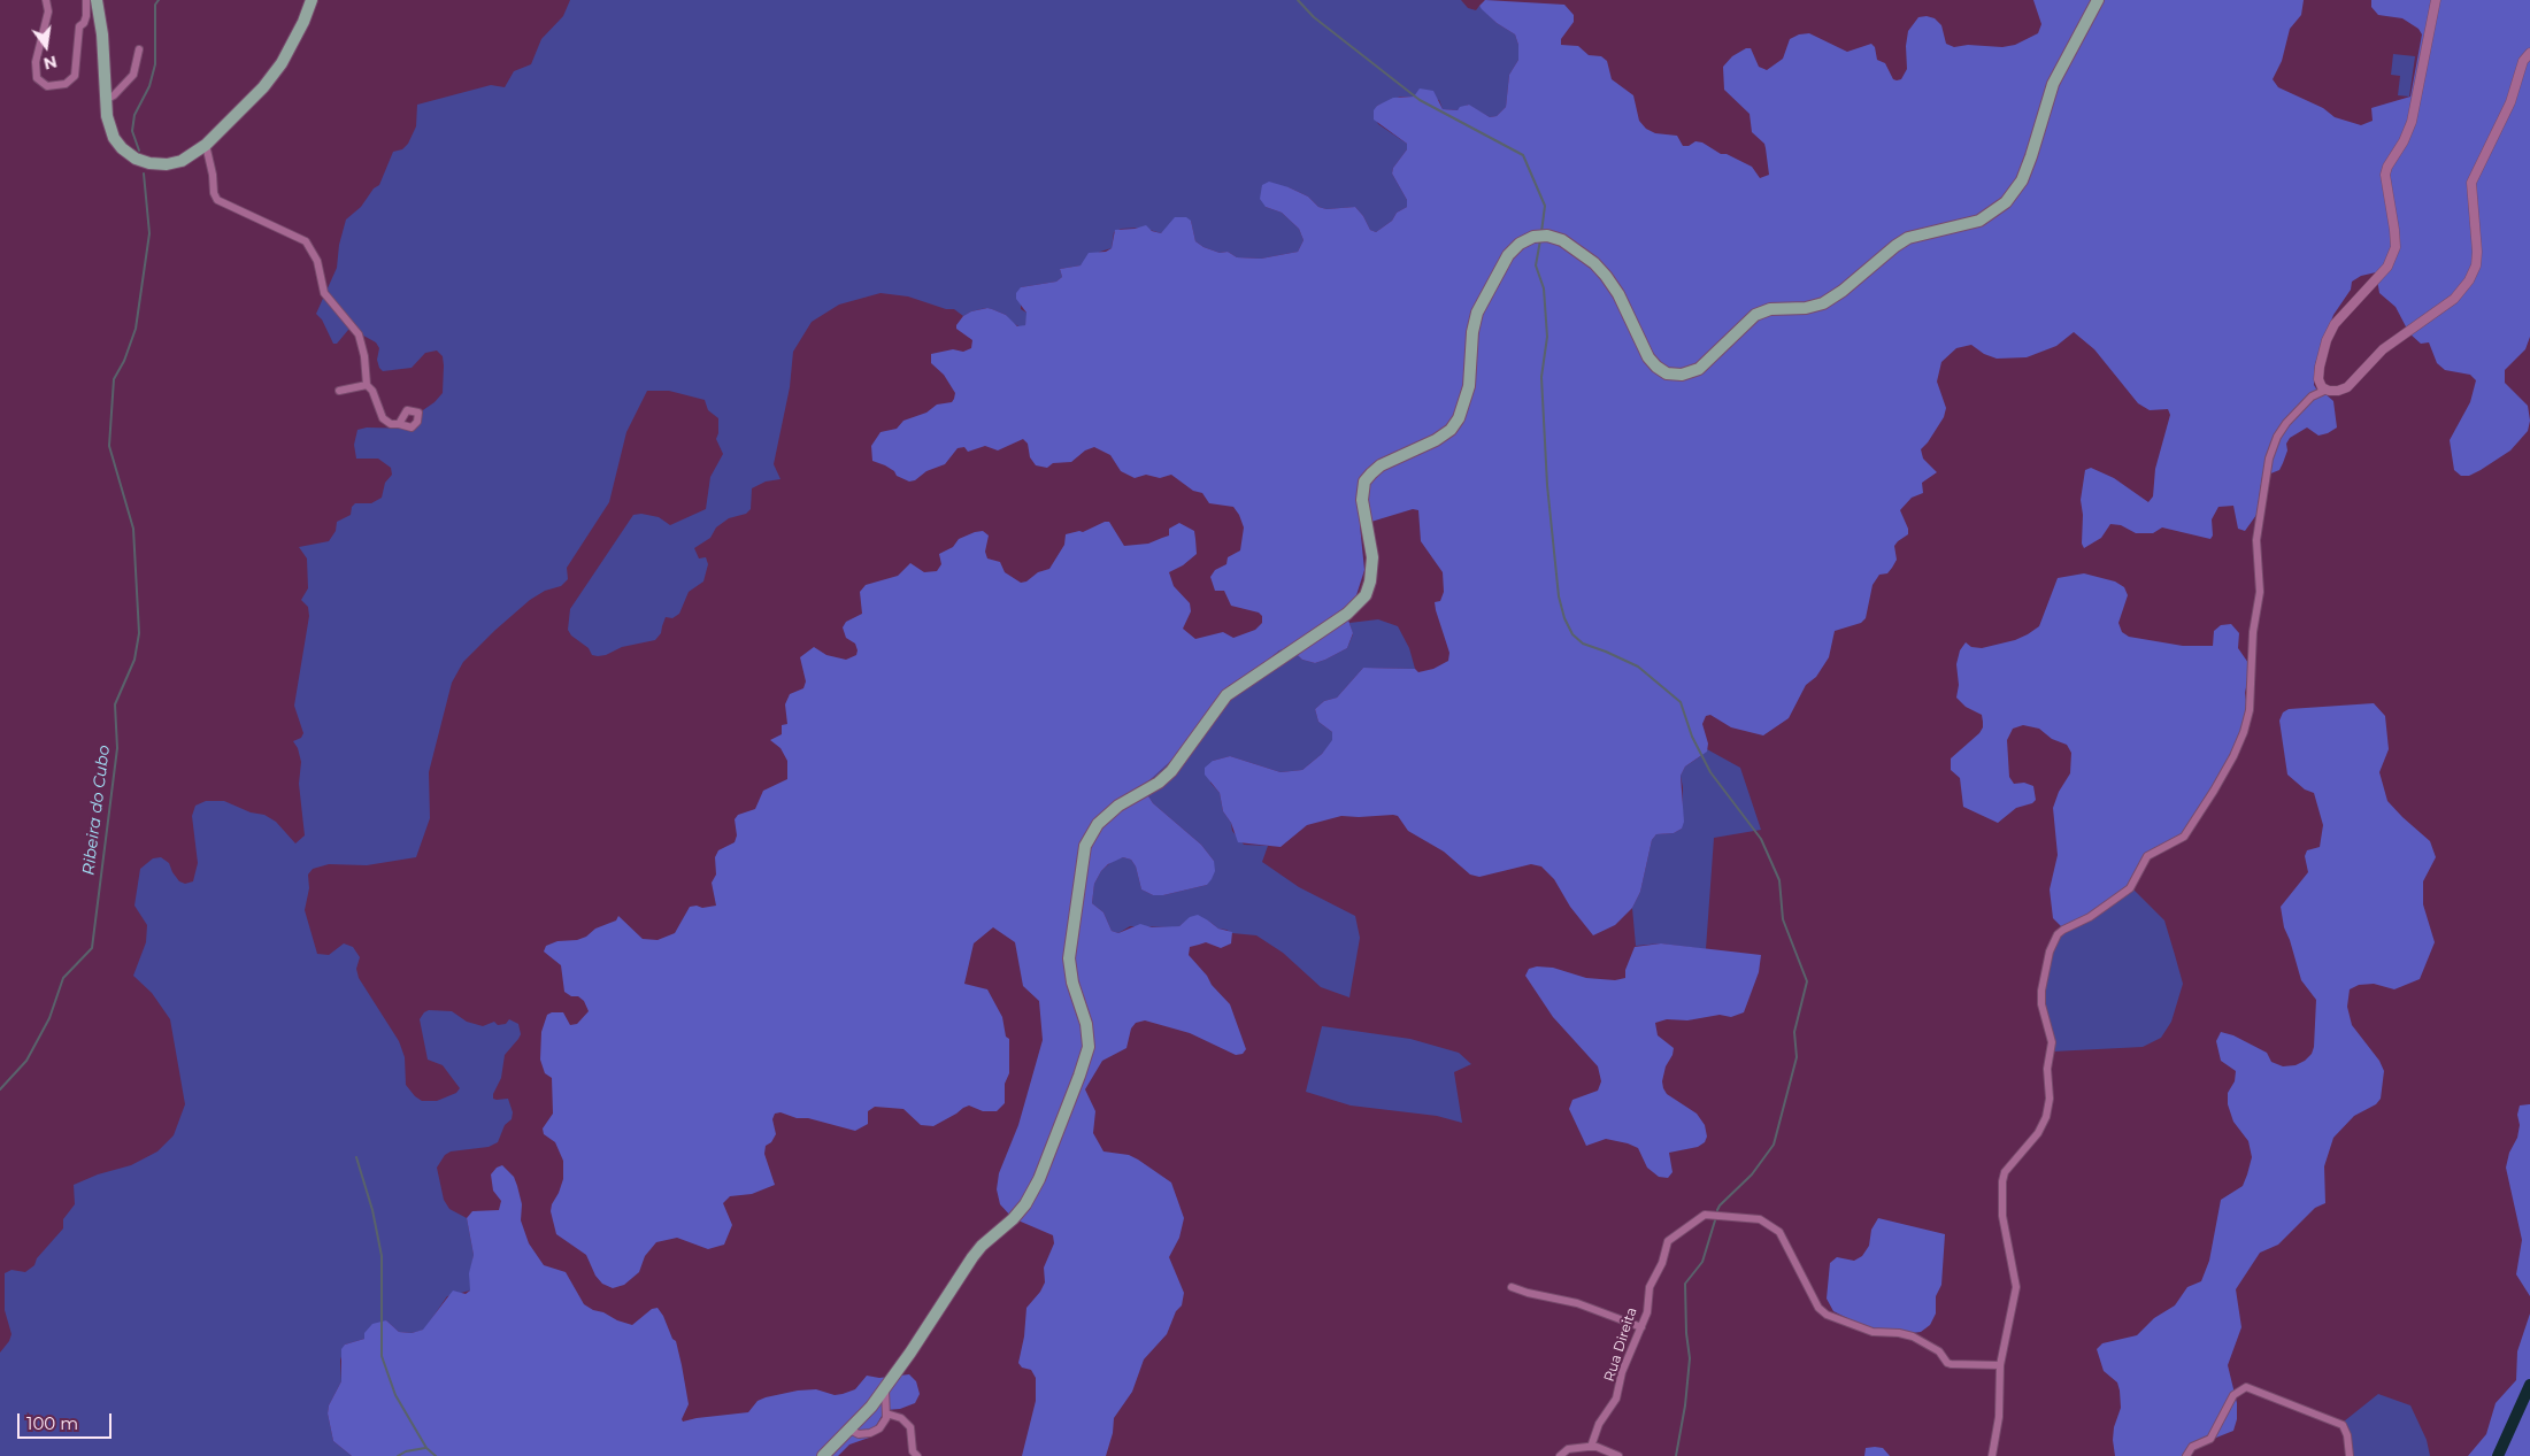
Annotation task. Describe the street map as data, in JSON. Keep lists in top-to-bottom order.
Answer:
{
  "streets": {
    "street": ["Rua Direita"]
  },
  "water": ["Ribeira do Cubo"],
  "scale_bar": "100 m",
  "north": "bottom"
}
